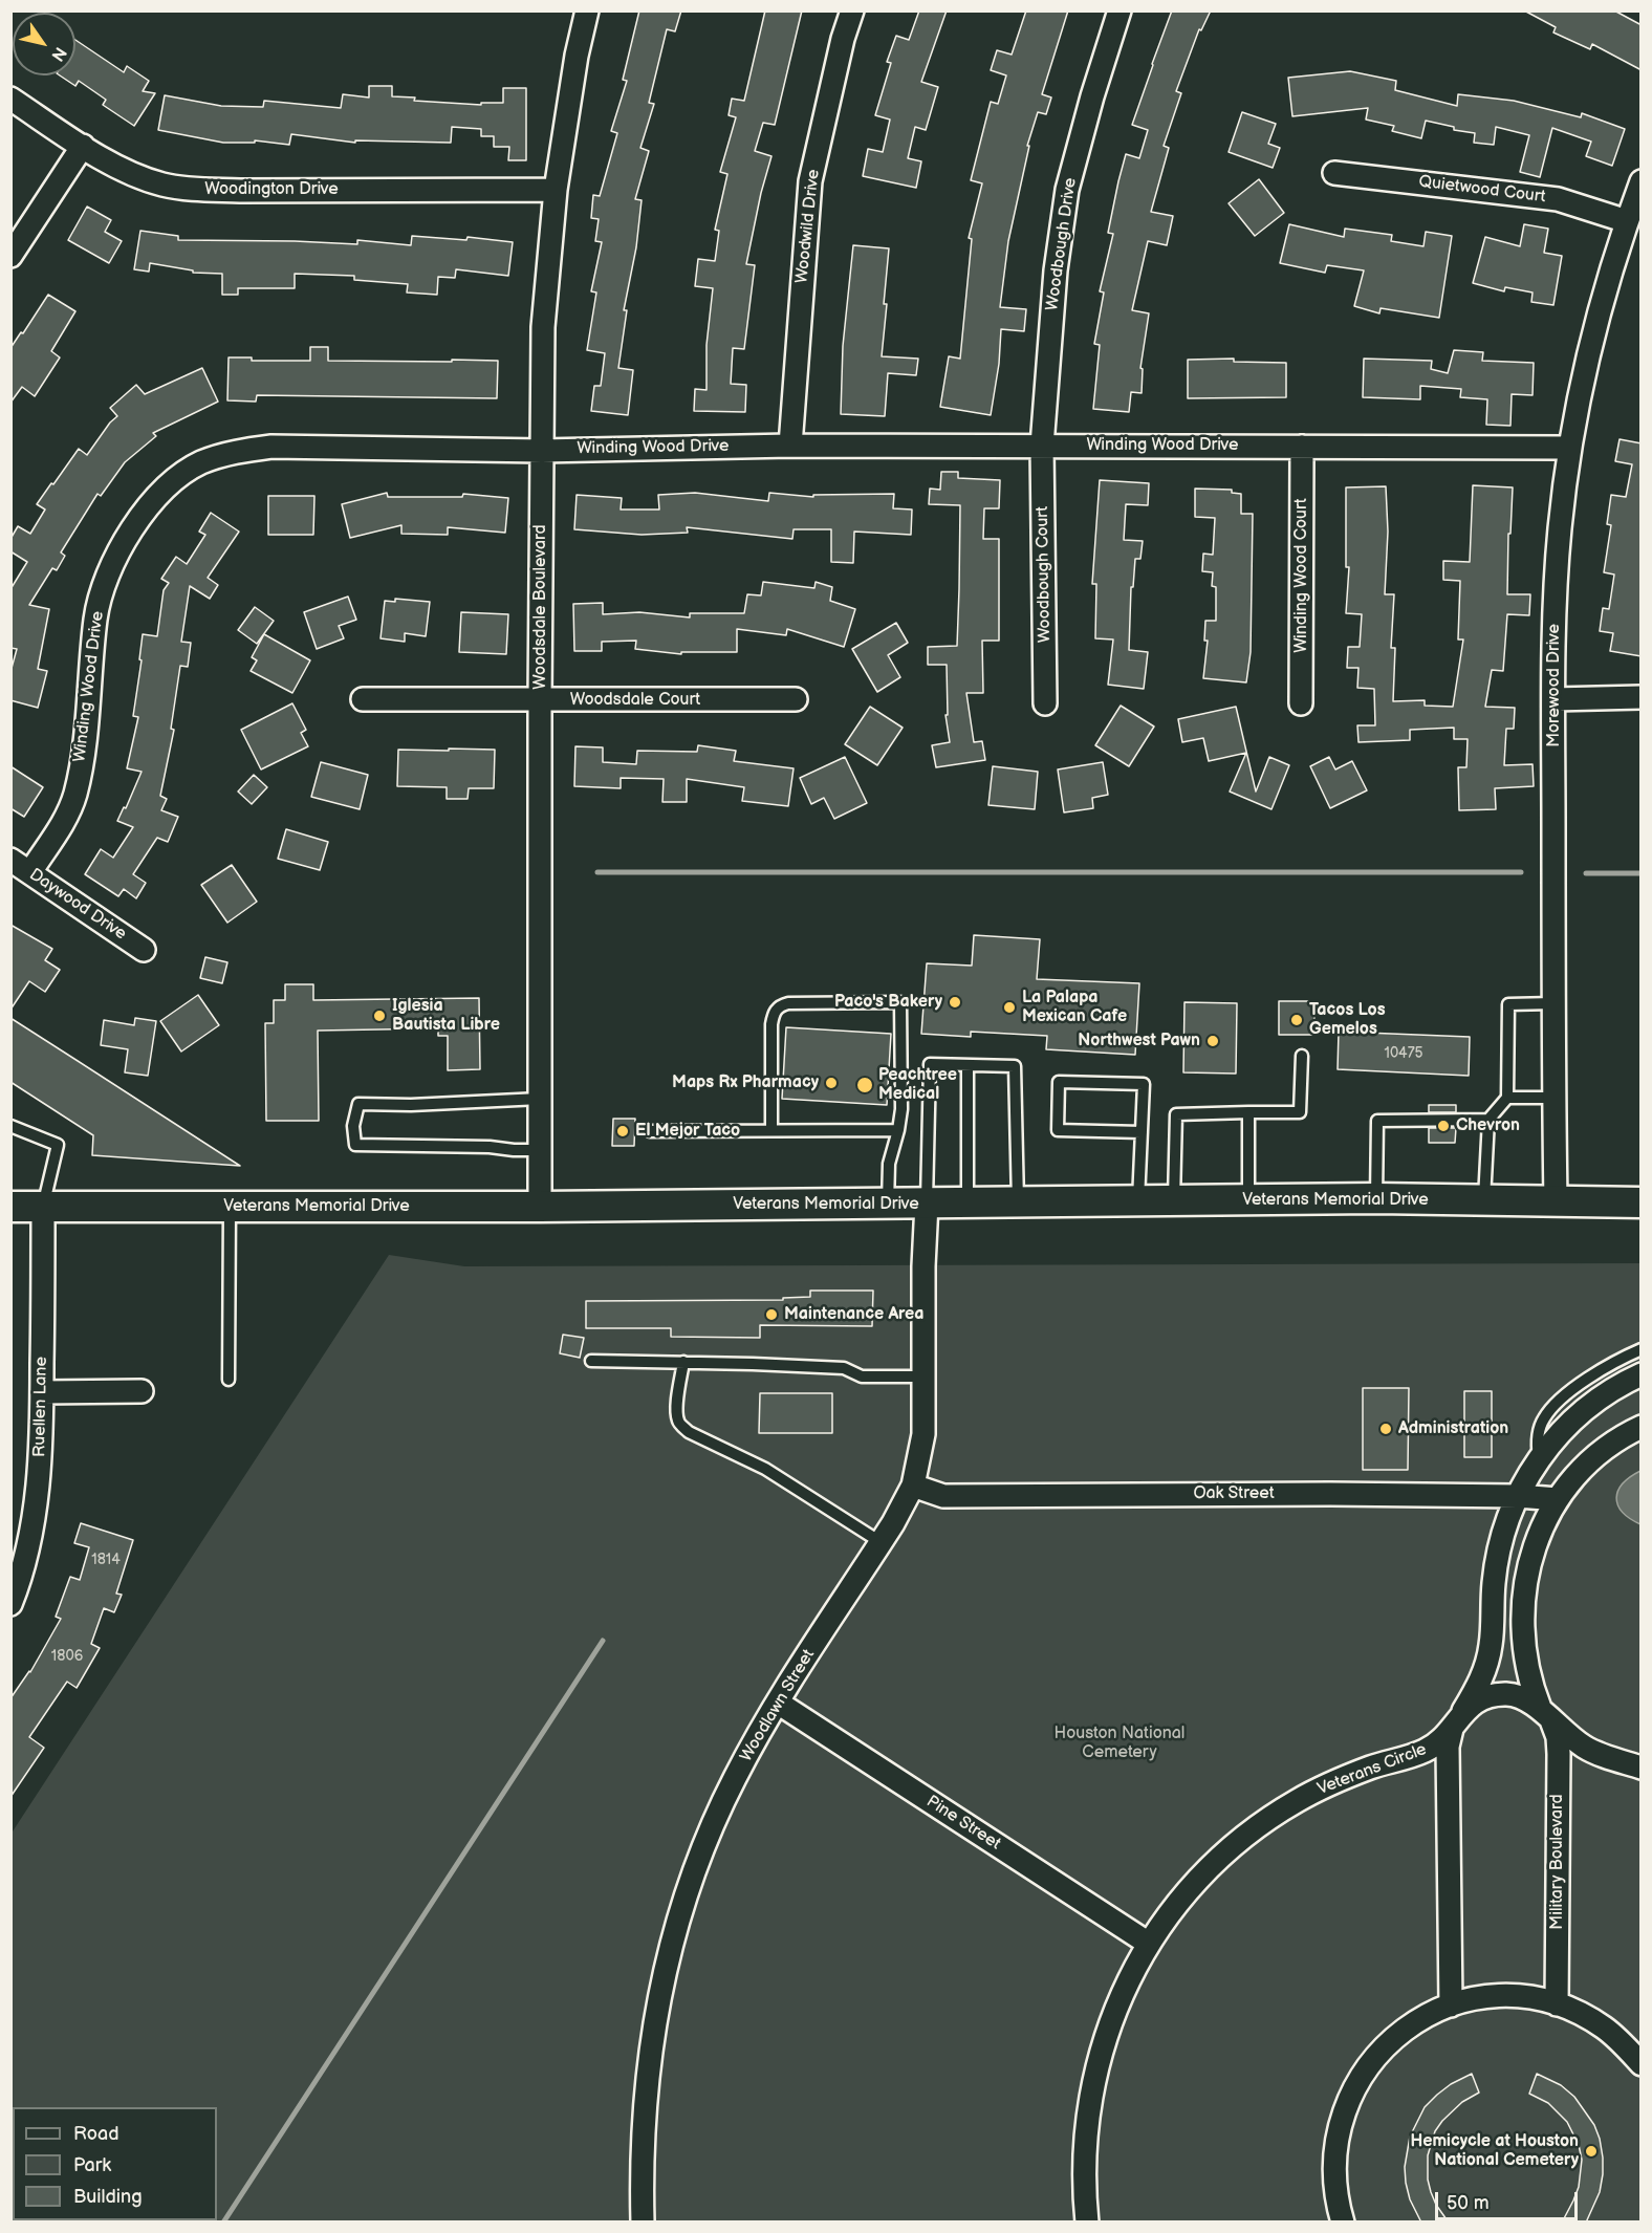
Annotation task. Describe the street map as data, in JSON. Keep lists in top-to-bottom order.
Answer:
{
  "streets": {
    "main road": ["Veterans Memorial Drive"],
    "street": [
      "Woodington Drive",
      "Quietwood Court",
      "Woodwild Drive",
      "Woodbough Drive",
      "Winding Wood Drive",
      "Woodbough Court",
      "Winding Wood Court",
      "Woodsdale Boulevard",
      "Morewood Drive",
      "Woodsdale Court",
      "Daywood Drive",
      "Ruellen Lane",
      "Oak Street",
      "Woodlawn Street",
      "Veterans Circle",
      "Pine Street",
      "Military Boulevard"
    ]
  },
  "crossings": [
    ["Woodington Drive", "Woodsdale Boulevard"],
    ["Quietwood Court", "Morewood Drive"],
    ["Woodwild Drive", "Winding Wood Drive"],
    ["Woodbough Drive", "Winding Wood Drive"],
    ["Woodbough Drive", "Woodbough Court"],
    ["Winding Wood Drive", "Woodbough Court"],
    ["Winding Wood Drive", "Winding Wood Court"],
    ["Winding Wood Drive", "Woodsdale Boulevard"],
    ["Winding Wood Drive", "Morewood Drive"],
    ["Winding Wood Drive", "Daywood Drive"],
    ["Woodsdale Boulevard", "Woodsdale Court"],
    ["Woodsdale Boulevard", "Veterans Memorial Drive"],
    ["Morewood Drive", "Veterans Memorial Drive"],
    ["Veterans Memorial Drive", "Ruellen Lane"],
    ["Veterans Memorial Drive", "Woodlawn Street"],
    ["Oak Street", "Woodlawn Street"],
    ["Oak Street", "Military Boulevard"],
    ["Woodlawn Street", "Pine Street"],
    ["Veterans Circle", "Pine Street"],
    ["Veterans Circle", "Military Boulevard"]
  ],
  "parks": ["Houston National Cemetery"],
  "places": [
    "Paco's Bakery",
    "La Palapa Mexican Cafe",
    "Iglesia Bautista Libre",
    "Tacos Los Gemelos",
    "Northwest Pawn",
    "Maps Rx Pharmacy",
    "Peachtree Medical",
    "Chevron",
    "El Mejor Taco",
    "Maintenance Area",
    "Administration",
    "Hemicycle at Houston National Cemetery"
  ],
  "house_numbers": ["10475", "1814", "1806"],
  "legend": ["Road", "Park", "Building"],
  "scale_bar": "50 m",
  "north": "bottom right"
}
